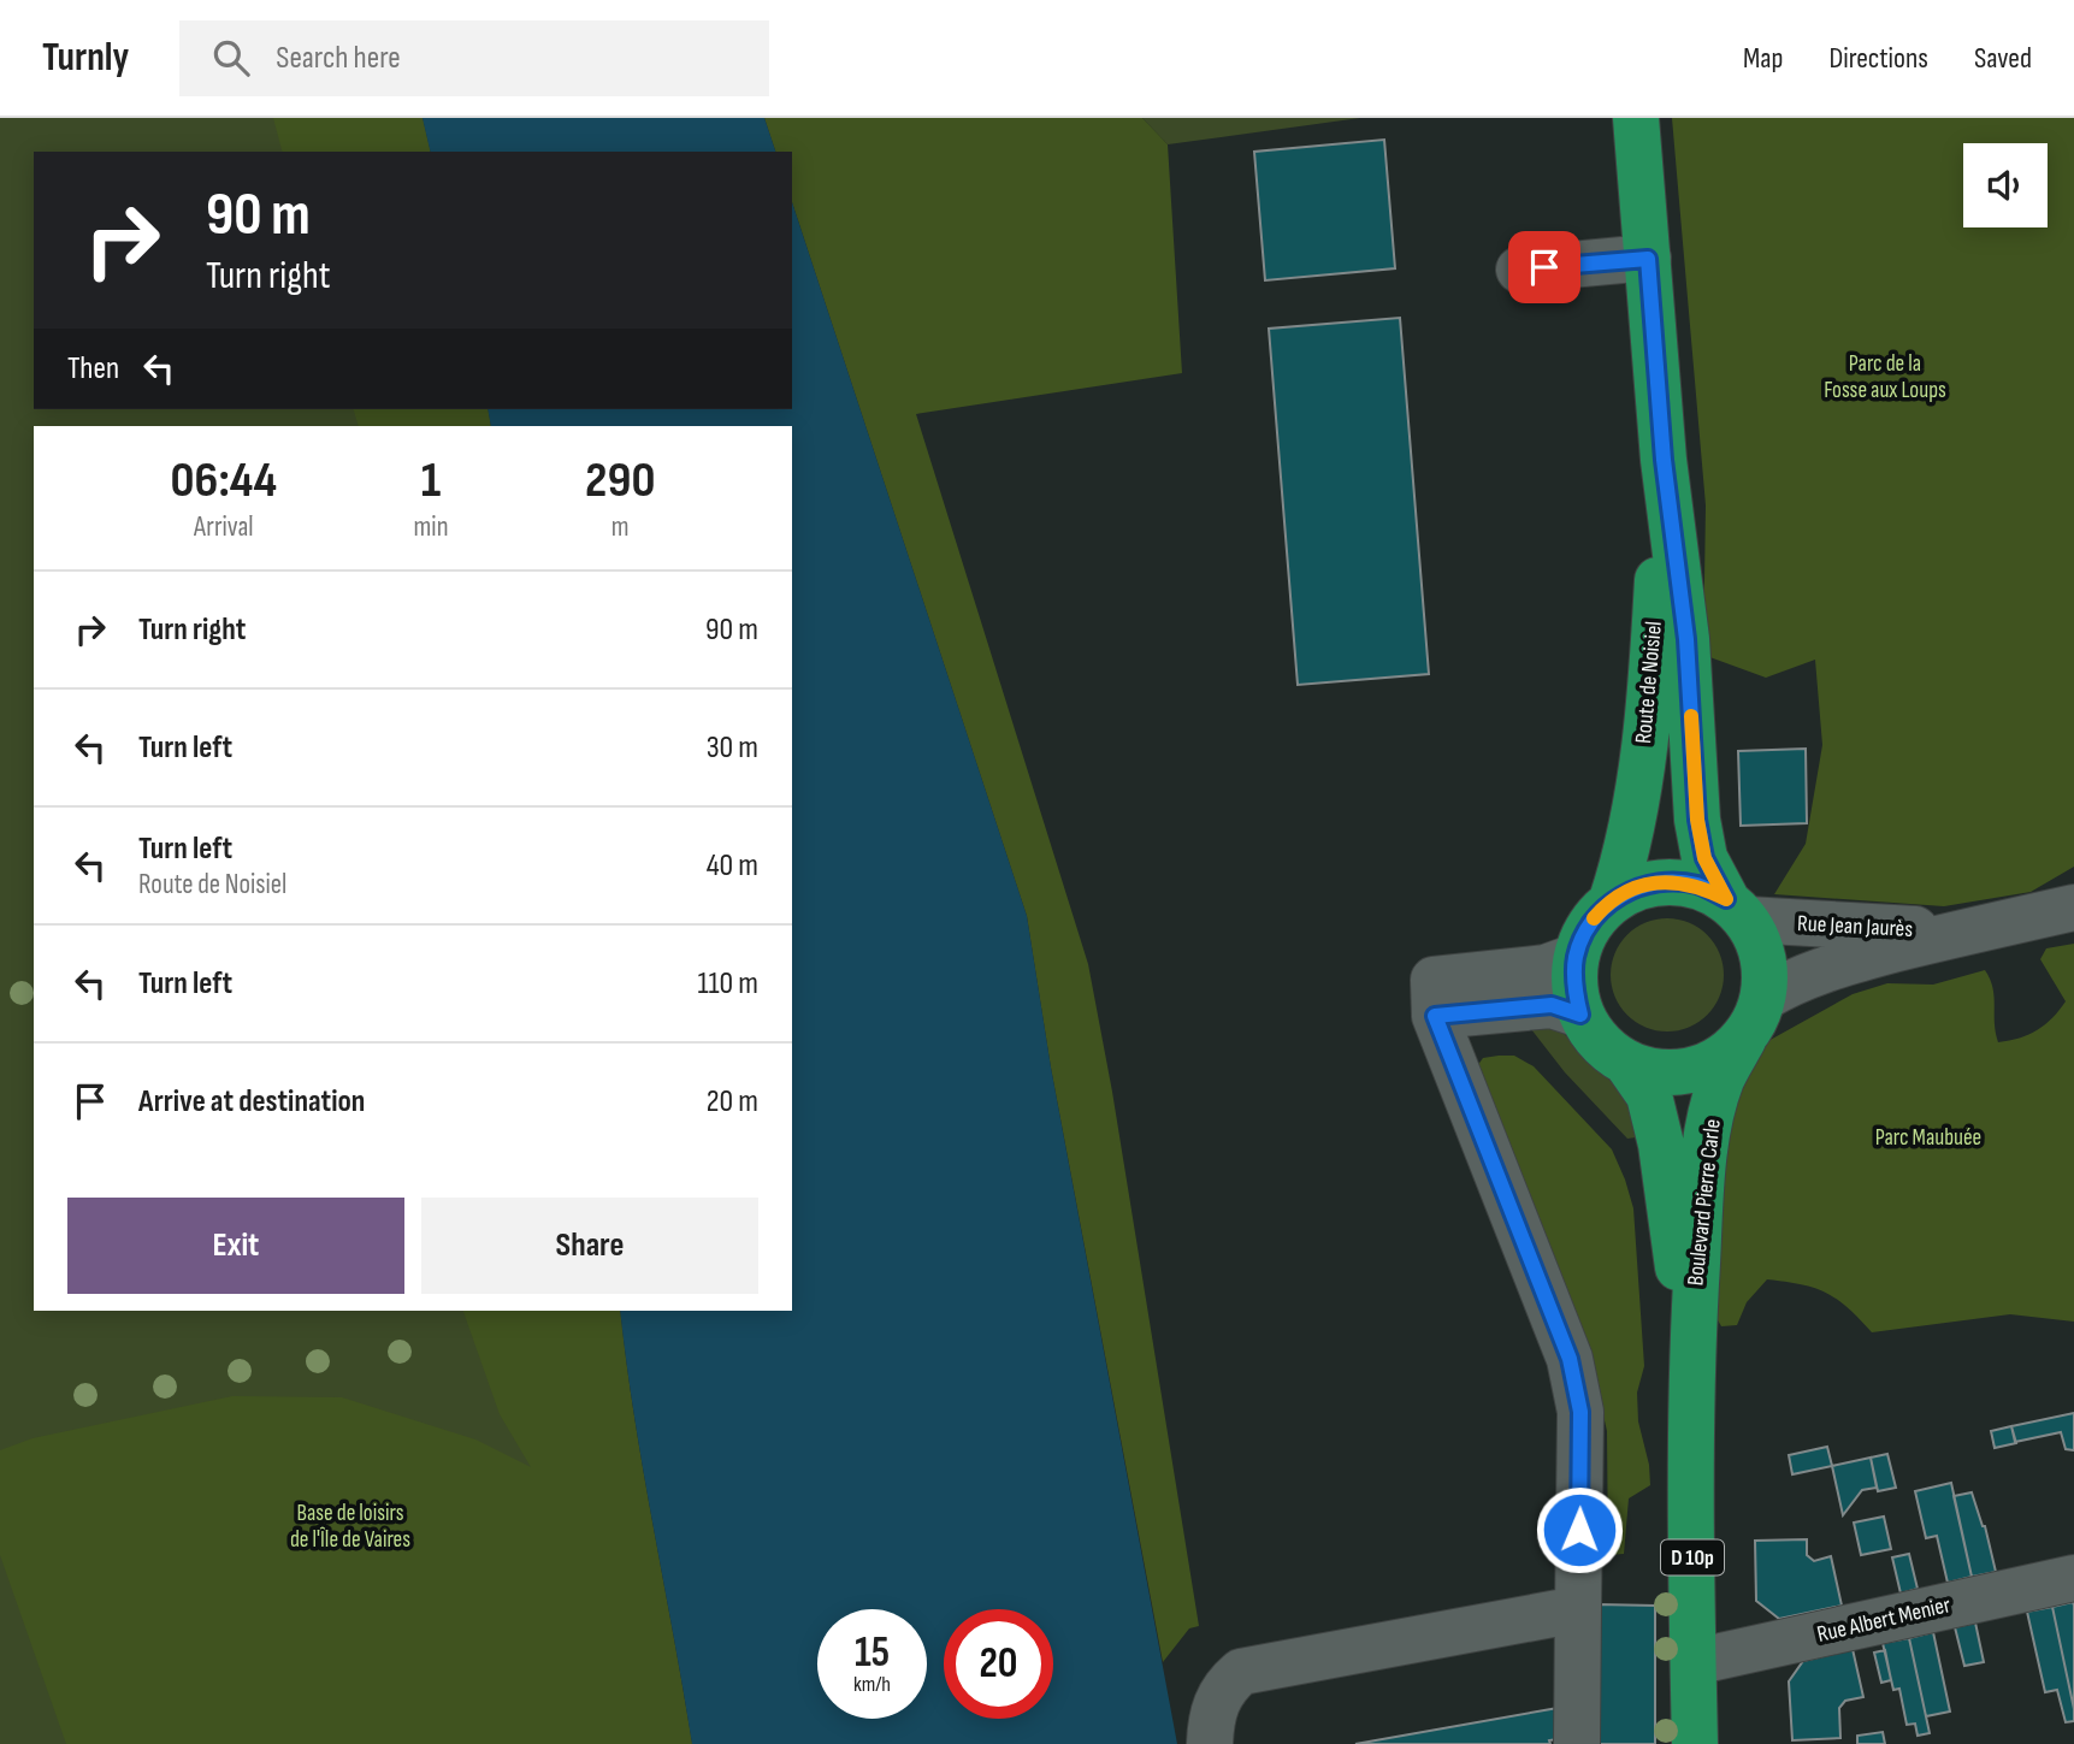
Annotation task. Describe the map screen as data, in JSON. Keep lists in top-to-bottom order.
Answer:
{
  "streets": {
    "main road": ["Route de Noisiel", "Boulevard Pierre Carle", "D 10p"],
    "street": ["Rue Jean Jaurès", "Rue Albert Menier"]
  },
  "crossings": [
    ["Route de Noisiel", "Rue Jean Jaurès"],
    ["Route de Noisiel", "Boulevard Pierre Carle"],
    ["Rue Jean Jaurès", "Boulevard Pierre Carle"],
    ["Boulevard Pierre Carle", "Rue Albert Menier"]
  ],
  "parks": ["Parc de la Fosse aux Loups", "Parc Maubuée", "Base de loisirs de l'Île de Vaires"],
  "page": {
    "header": "Turnly",
    "search": "Search here",
    "nav": ["Map", "Directions", "Saved"],
    "turn": ["90 m", "Turn right"],
    "then": "Then",
    "eta": [
      "06:44",
      "Arrival",
      "1",
      "min",
      "290",
      "m"
    ],
    "list": [
      {
        "name": "Turn right",
        "value": "90 m"
      },
      {
        "name": "Turn left",
        "value": "30 m"
      },
      {
        "name": "Turn left",
        "note": "Route de Noisiel",
        "value": "40 m"
      },
      {
        "name": "Turn left",
        "value": "110 m"
      },
      {
        "name": "Arrive at destination",
        "value": "20 m"
      }
    ],
    "buttons": ["Exit", "Share"],
    "speed": "15 km/h",
    "limit": "20"
  }
}
